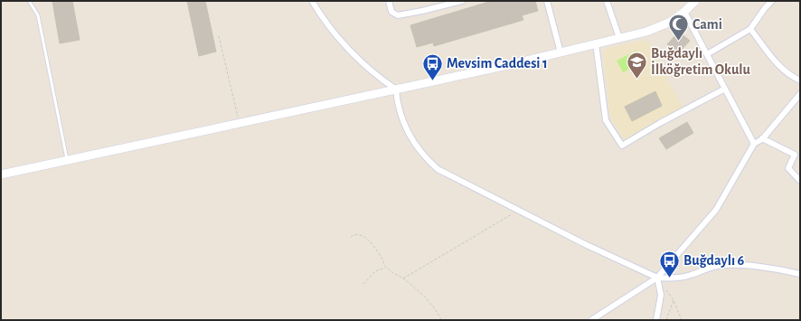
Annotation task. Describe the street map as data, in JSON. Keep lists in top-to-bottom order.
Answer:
{
  "places": {
    "mosque": ["Cami"],
    "school or university": ["Buğdaylı İlköğretim Okulu"],
    "bus stop": ["Mevsim Caddesi 1", "Buğdaylı 6"]
  }
}
